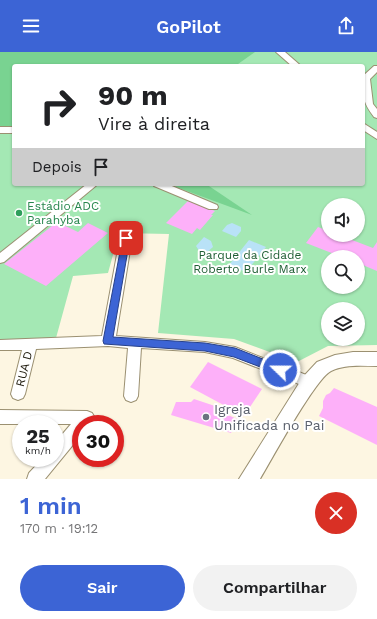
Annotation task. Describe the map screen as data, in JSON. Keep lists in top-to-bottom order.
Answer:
{
  "streets": {
    "street": ["RUA D"]
  },
  "parks": ["Parque da Cidade Roberto Burle Marx"],
  "places": ["Estádio ADC Parahyba", "Igreja Unificada no Pai"],
  "page": {
    "header": "GoPilot",
    "turn": ["90 m", "Vire à direita"],
    "then": "Depois",
    "speed": "25 km/h",
    "limit": "30",
    "heading": ["1 min", "170 m · 19:12"],
    "buttons": ["Sair", "Compartilhar"]
  }
}
